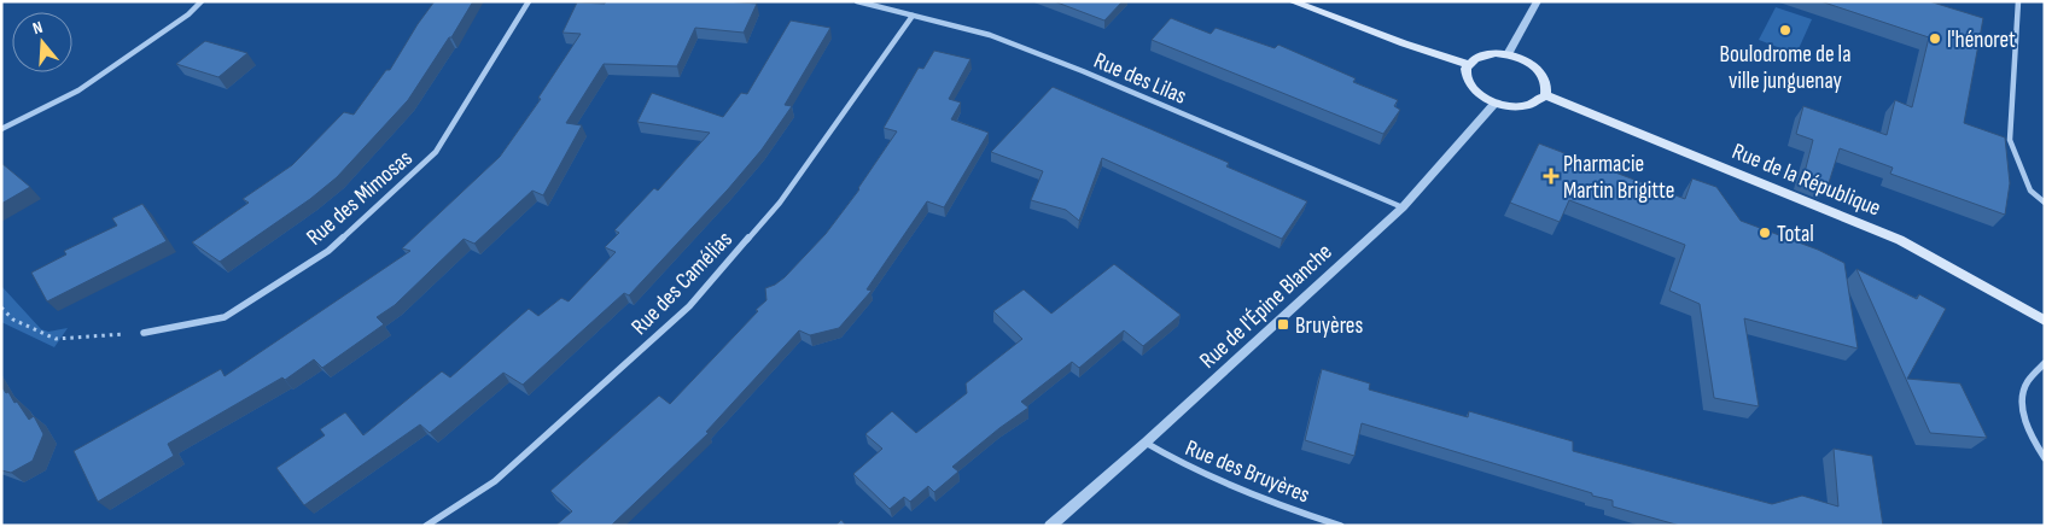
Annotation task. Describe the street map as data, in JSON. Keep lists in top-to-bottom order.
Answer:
{
  "streets": {
    "main road": ["Rue de la République"],
    "street": [
      "Rue des Lilas",
      "Rue des Mimosas",
      "Rue des Camélias",
      "Rue de l'Épine Blanche",
      "Rue des Bruyères"
    ]
  },
  "crossings": [
    ["Rue des Lilas", "Rue des Camélias"],
    ["Rue des Lilas", "Rue de l'Épine Blanche"],
    ["Rue de la République", "Rue de l'Épine Blanche"],
    ["Rue de l'Épine Blanche", "Rue des Bruyères"]
  ],
  "places": {
    "other": ["Boulodrome de la ville junguenay", "l'hénoret", "Total"],
    "health": ["Pharmacie Martin Brigitte"],
    "transit": ["Bruyères"]
  },
  "north": "top"
}
